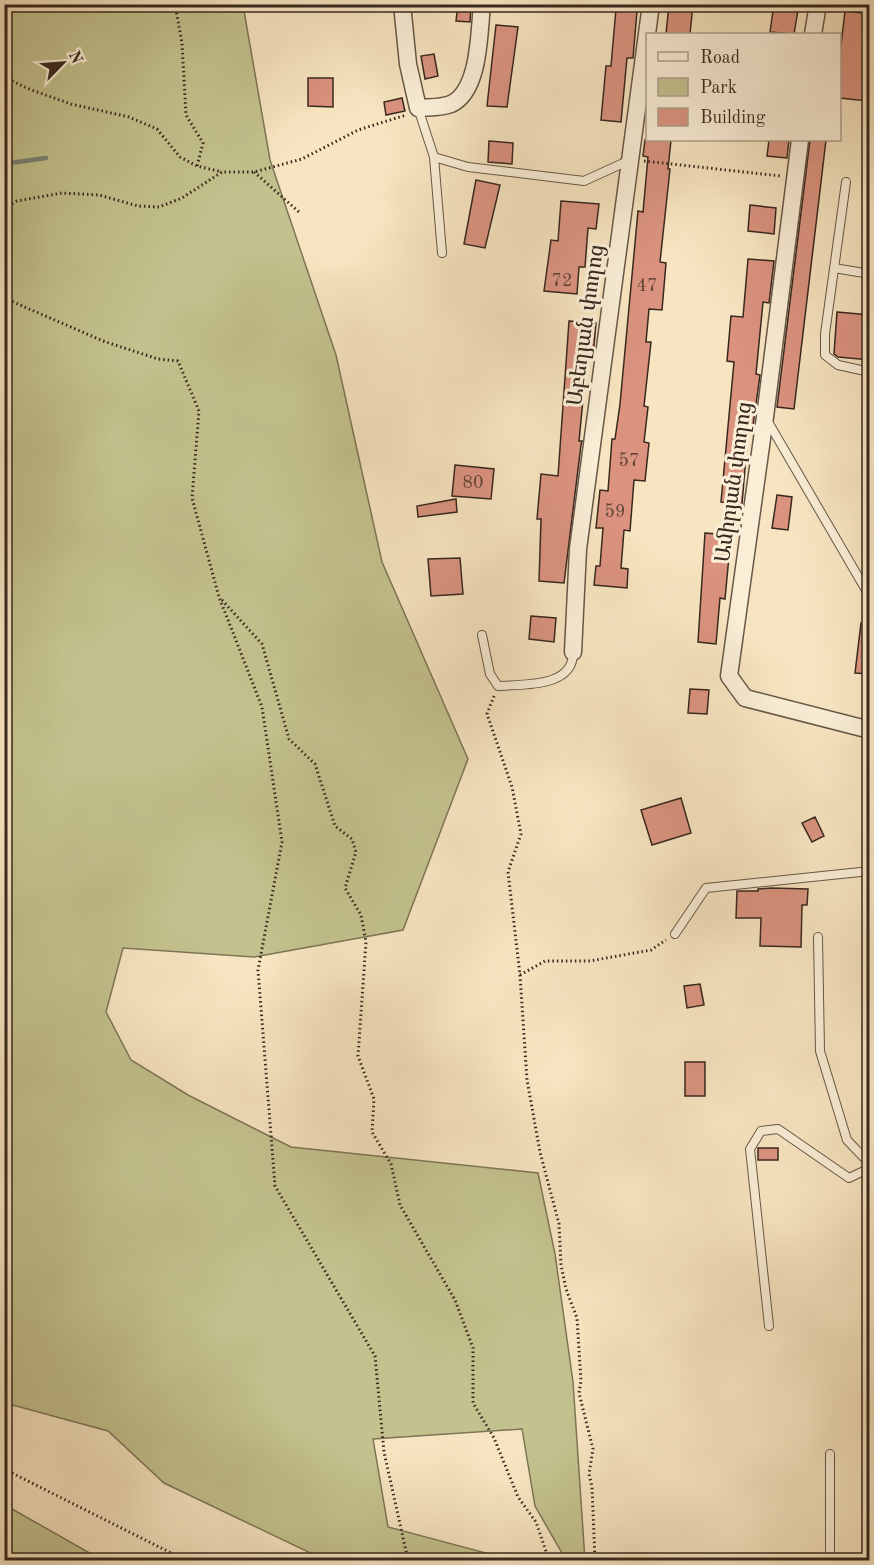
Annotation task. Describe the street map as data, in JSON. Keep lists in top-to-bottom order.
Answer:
{
  "streets": {
    "street": ["Աբեղյան փողոց", "Ամիրյան փողոց"]
  },
  "house_numbers": [
    "72",
    "47",
    "57",
    "80",
    "59"
  ],
  "legend": ["Road", "Park", "Building"],
  "north": "top right"
}
